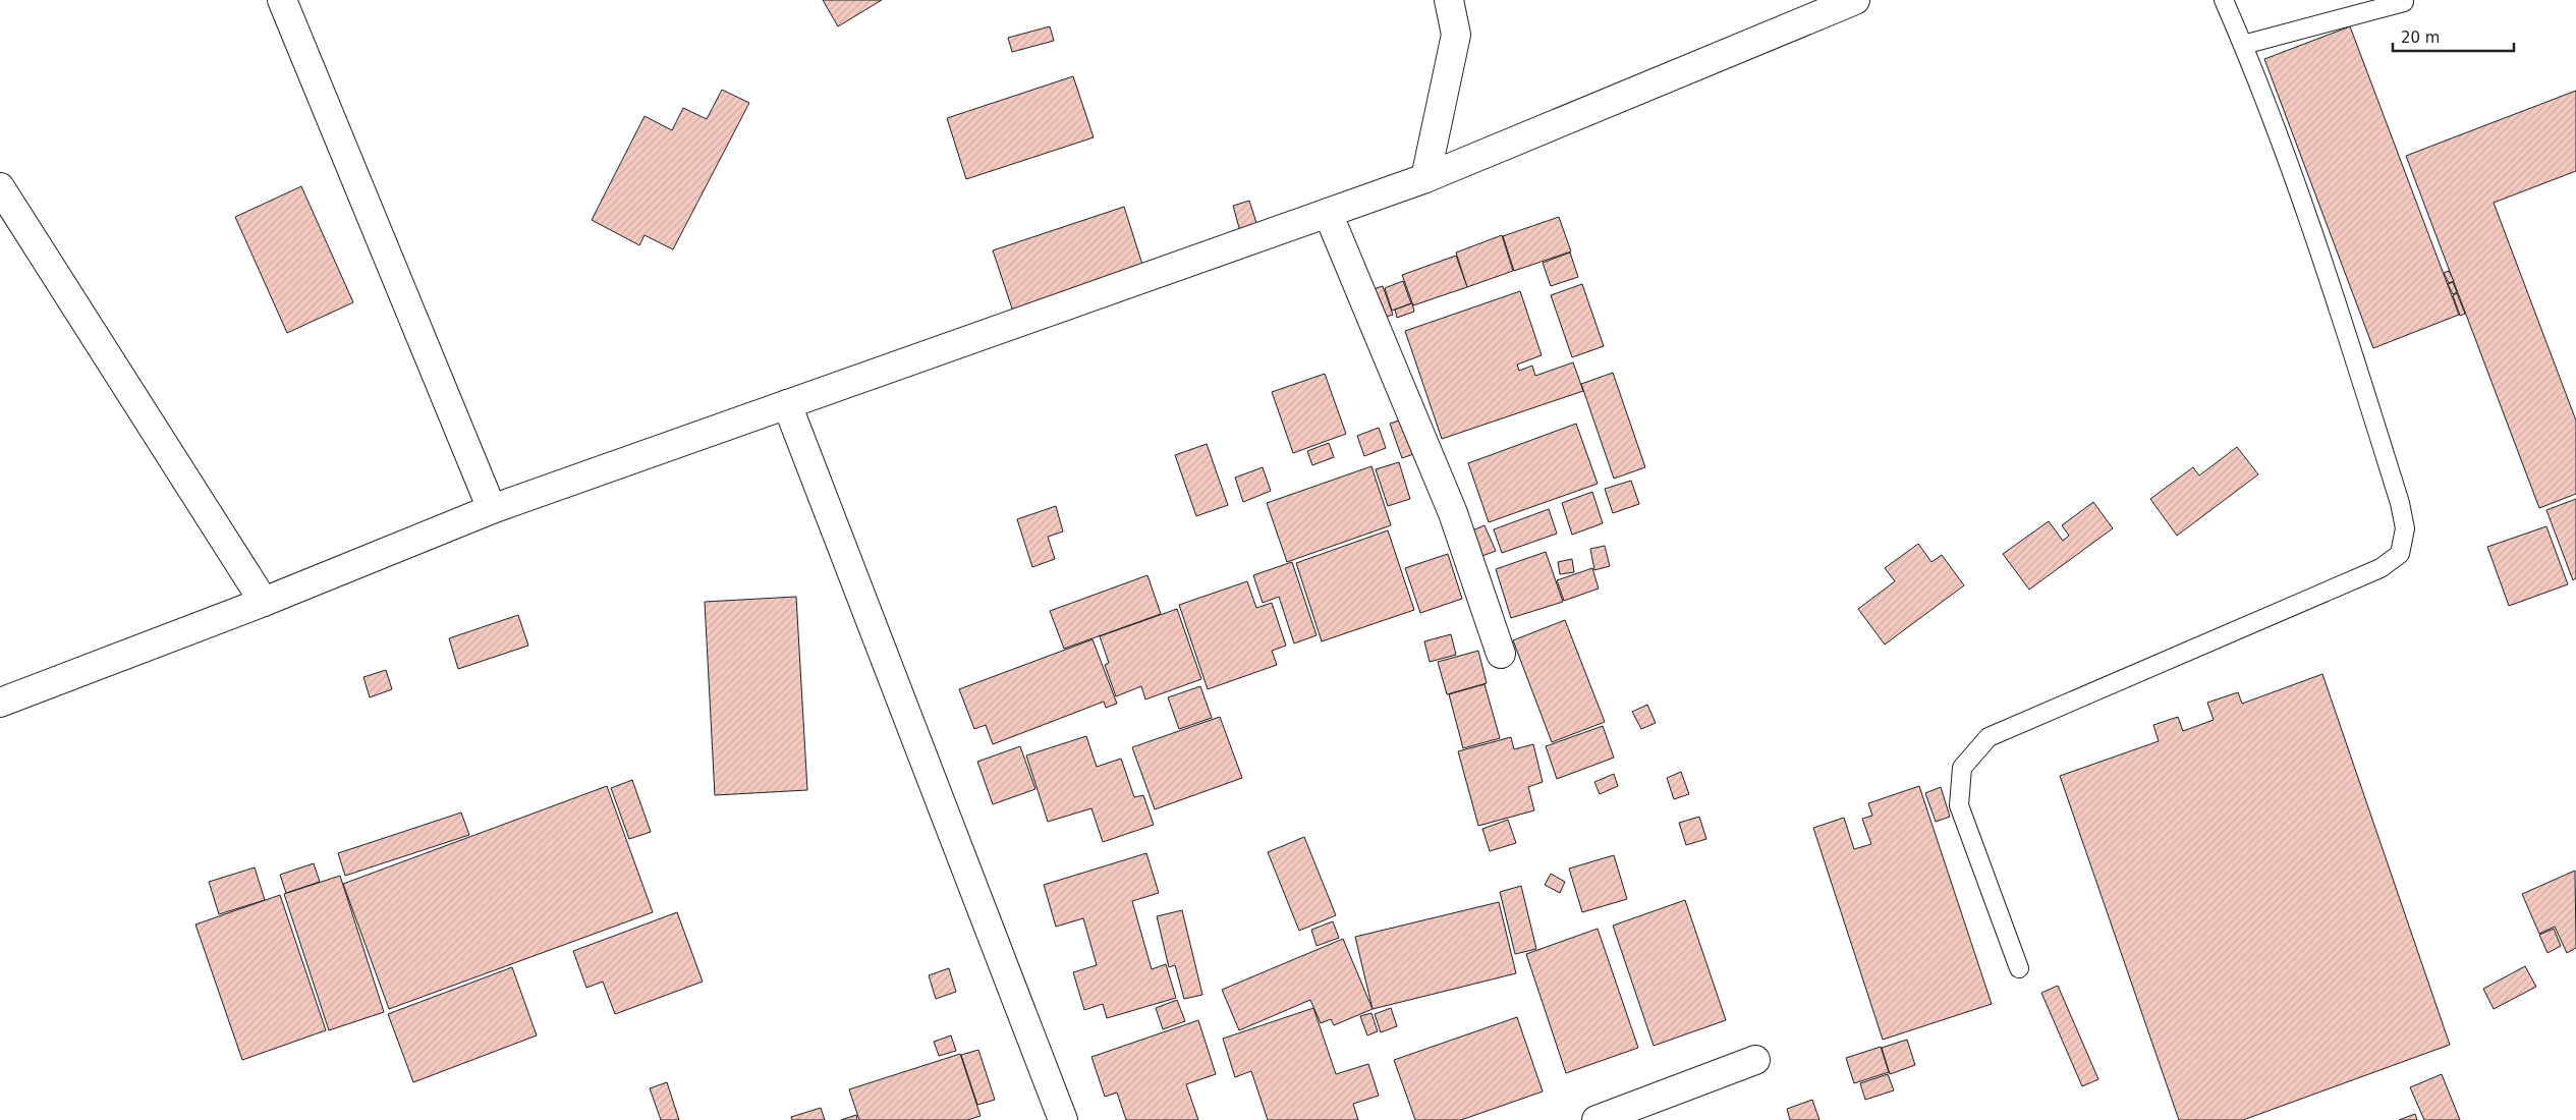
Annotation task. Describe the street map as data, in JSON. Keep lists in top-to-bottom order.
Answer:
{
  "scale_bar": "20 m"
}
